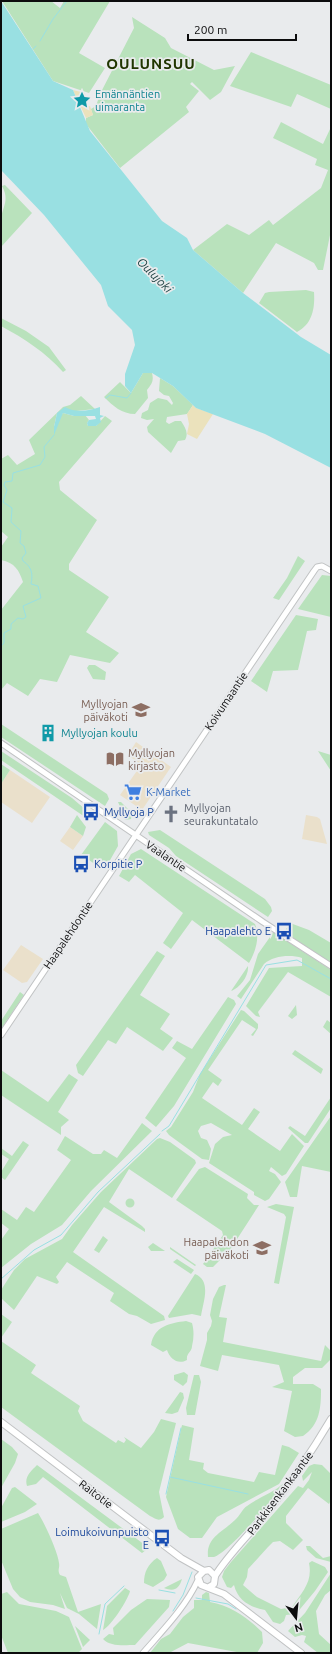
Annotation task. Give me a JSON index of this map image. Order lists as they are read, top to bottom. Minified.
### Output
{"streets":{"main road":["Parkkisenkankaantie","Raitotie"],"street":["Koivumaantie","Vaalantie","Haapalehdontie"]},"crossings":[["Koivumaantie","Vaalantie"],["Koivumaantie","Haapalehdontie"],["Vaalantie","Haapalehdontie"],["Parkkisenkankaantie","Raitotie"]],"districts":["OULUNSUU"],"water":["Oulujoki"],"places":{"place":["Emännäntien uimaranta"],"school or university":["Myllyojan päiväkoti","Haapalehdon päiväkoti"],"building":["Myllyojan koulu"],"library":["Myllyojan kirjasto"],"supermarket":["K-Market"],"bus stop":["Myllyoja P","Korpitie P","Haapalehto E","Loimukoivunpuisto E"],"church":["Myllyojan seurakuntatalo"]},"scale_bar":"200 m","north":"bottom"}
